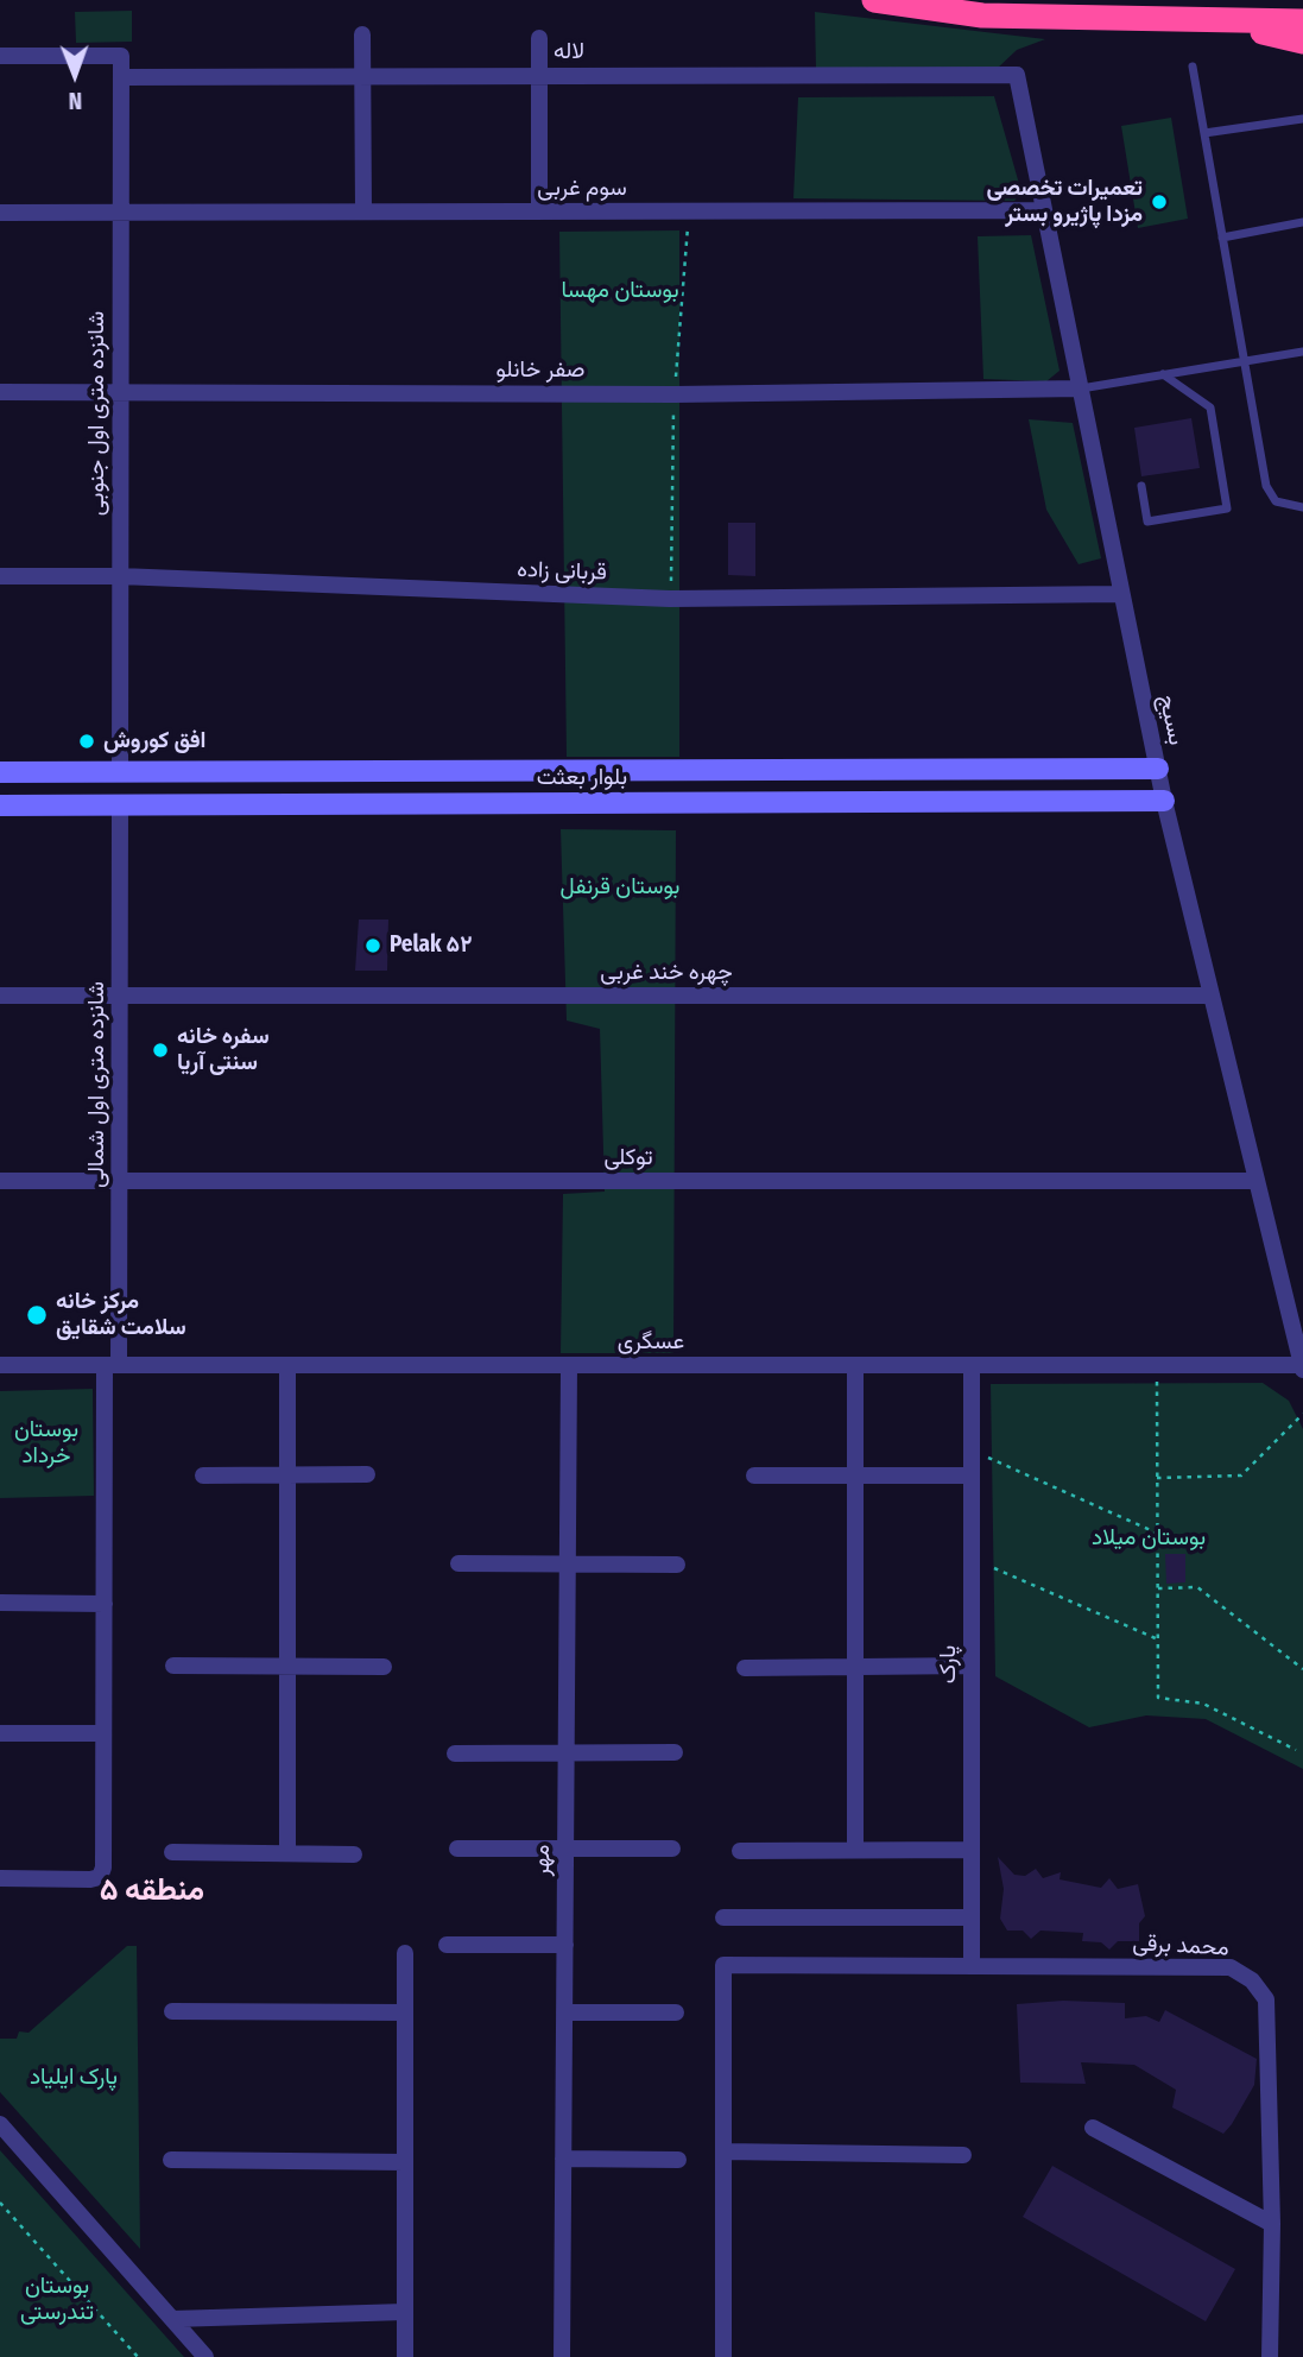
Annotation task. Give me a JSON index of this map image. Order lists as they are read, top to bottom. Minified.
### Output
{"streets":{"street":["لاله","سوم غربی","صفر خانلو","شانزده متری اول جنوبی","قربانی زاده","بسیج","بلوار بعثت","چهره خند غربی","شانزده متری اول شمالی","توکلی","عسگری","پارک","مهر","محمد برقی"]},"crossings":[["لاله","شانزده متری اول جنوبی"],["لاله","بسیج"],["سوم غربی","شانزده متری اول جنوبی"],["سوم غربی","بسیج"],["صفر خانلو","شانزده متری اول جنوبی"],["صفر خانلو","بسیج"],["شانزده متری اول جنوبی","قربانی زاده"],["شانزده متری اول جنوبی","بلوار بعثت"],["قربانی زاده","بسیج"],["بسیج","بلوار بعثت"],["بسیج","چهره خند غربی"],["بسیج","توکلی"],["بسیج","عسگری"],["بلوار بعثت","شانزده متری اول شمالی"],["چهره خند غربی","شانزده متری اول شمالی"],["شانزده متری اول شمالی","توکلی"],["شانزده متری اول شمالی","عسگری"],["عسگری","پارک"],["عسگری","مهر"],["پارک","محمد برقی"]],"districts":["منطقه ۵"],"parks":["بوستان مهسا","بوستان قرنفل","بوستان خرداد","بوستان میلاد","پارک ایلیاد","بوستان تندرستی"],"places":["تعمیرات تخصصی مزدا پاژیرو بستر","افق کوروش","Pelak ۵۲","سفره خانه سنتی آریا","مرکز خانه سلامت شقایق"],"north":"bottom"}
